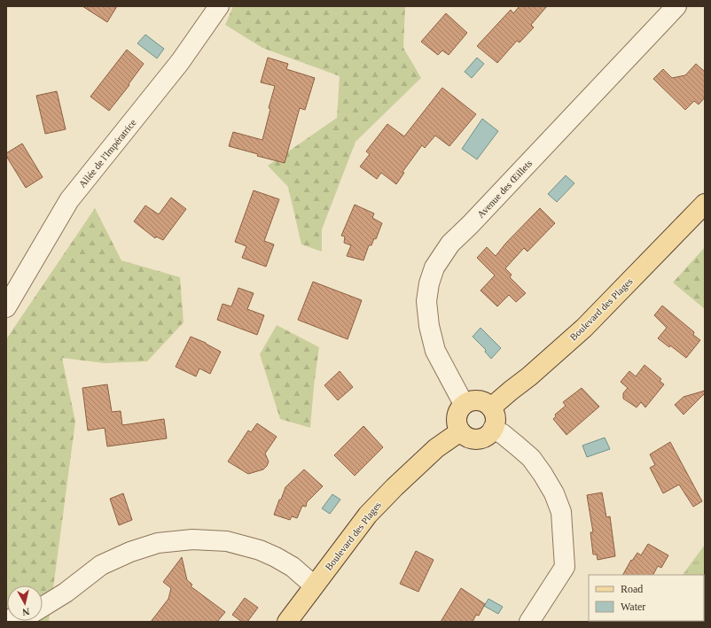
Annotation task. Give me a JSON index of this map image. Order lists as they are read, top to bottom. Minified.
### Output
{"streets":{"main road":["Boulevard des Plages"],"street":["Allée de l'Impératrice","Avenue des Œillets"]},"crossings":[["Avenue des Œillets","Boulevard des Plages"]],"legend":["Road","Water"],"north":"bottom"}
